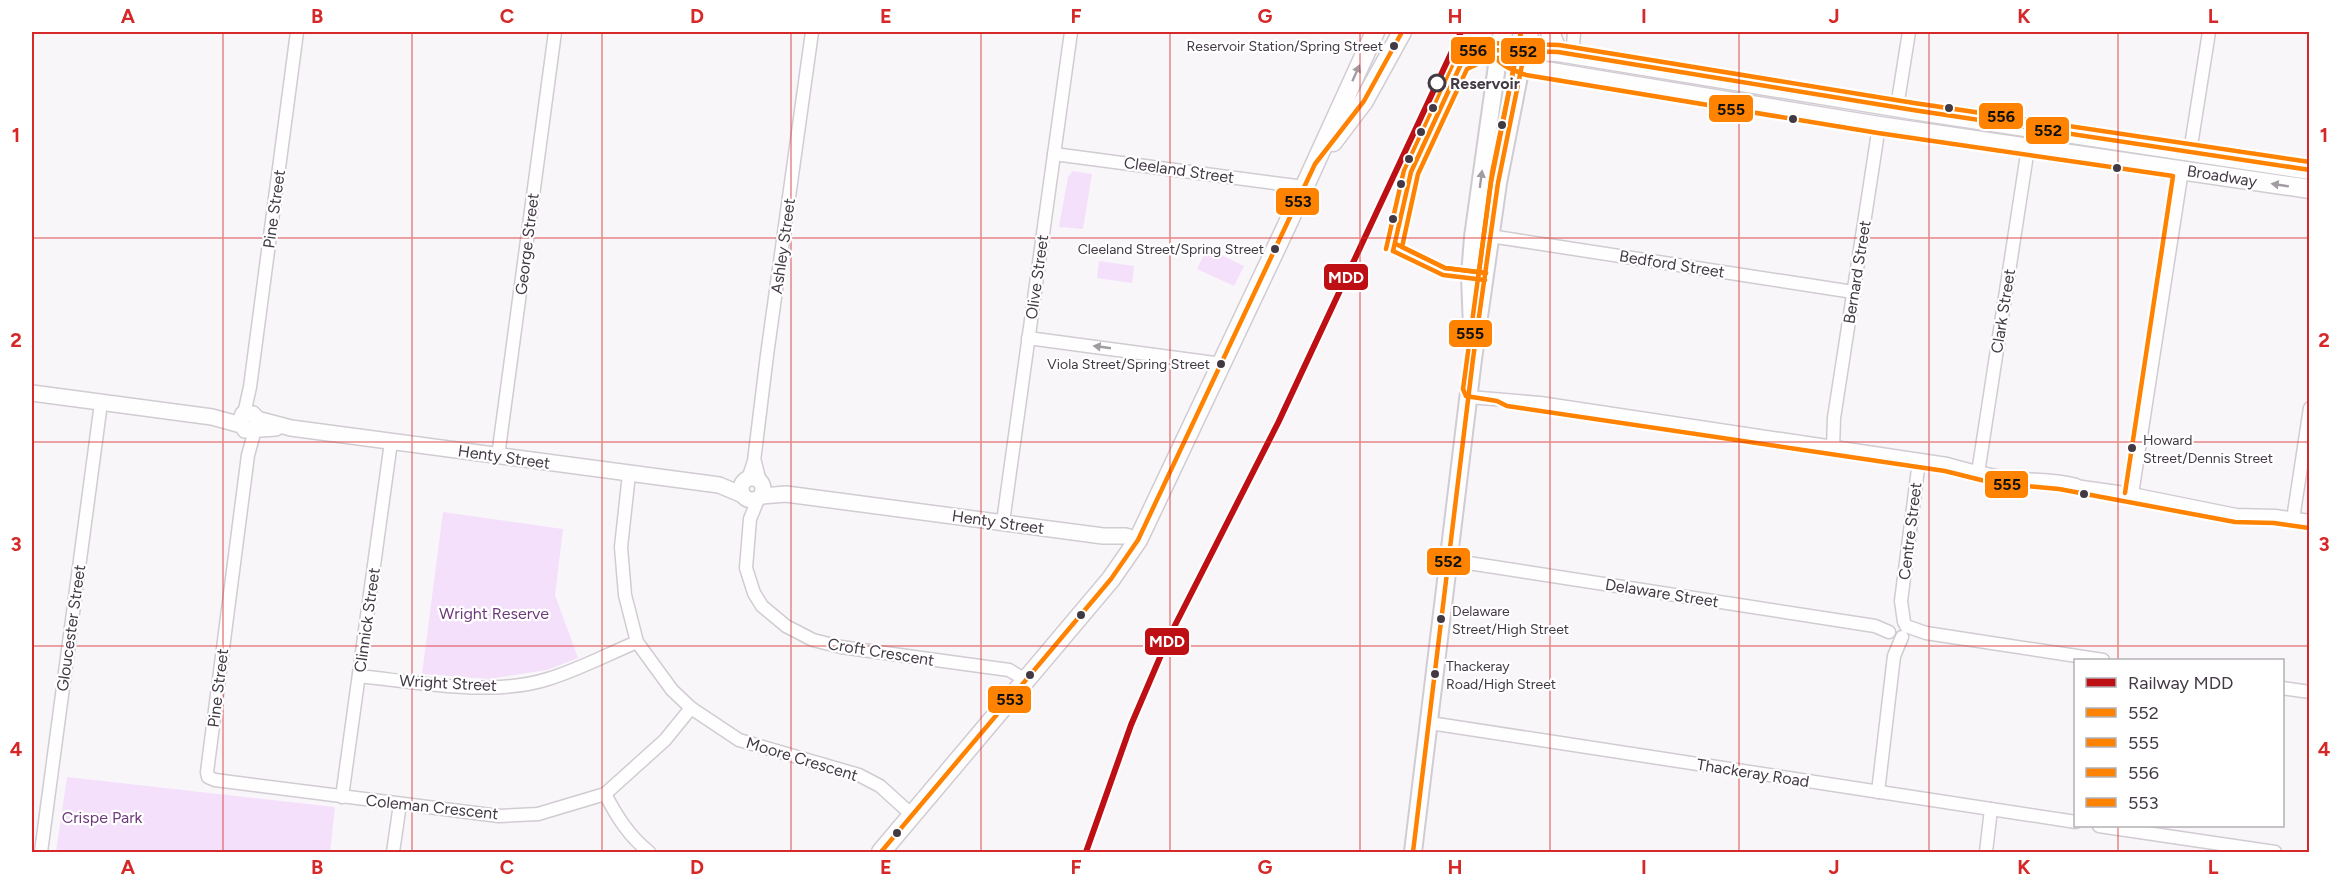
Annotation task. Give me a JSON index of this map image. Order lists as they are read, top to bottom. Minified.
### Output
{"streets":{"main road":["Broadway"],"street":["Cleeland Street","Pine Street","George Street","Ashley Street","Bedford Street","Bernard Street","Olive Street","Clark Street","Henty Street","Centre Street","Delaware Street","Clinnick Street","Gloucester Street","Croft Crescent","Wright Street","Moore Crescent","Thackeray Road","Coleman Crescent"]},"crossings":[["Cleeland Street","Olive Street"],["Broadway","Bernard Street"],["Broadway","Clark Street"],["Pine Street","Henty Street"],["Pine Street","Coleman Crescent"],["George Street","Henty Street"],["Ashley Street","Henty Street"],["Ashley Street","Croft Crescent"],["Bedford Street","Bernard Street"],["Olive Street","Henty Street"],["Henty Street","Clinnick Street"],["Henty Street","Gloucester Street"],["Henty Street","Croft Crescent"],["Henty Street","Moore Crescent"],["Centre Street","Delaware Street"],["Centre Street","Thackeray Road"],["Clinnick Street","Wright Street"],["Clinnick Street","Coleman Crescent"],["Wright Street","Moore Crescent"],["Moore Crescent","Coleman Crescent"]],"parks":["Wright Reserve","Crispe Park"],"places":["Reservoir Station/Spring Street","Reservoir","Cleeland Street/Spring Street","Viola Street/Spring Street","Howard Street/Dennis Street","Delaware Street/High Street","Thackeray Road/High Street"],"lines":["rail line MDD","transit line 555","transit line 556","transit line 553","transit line 552"],"legend":["Railway MDD","552","555","556","553"],"grid":{"columns":["A","B","C","D","E","F","G","H","I","J","K","L"],"rows":["1","2","3","4"]}}
